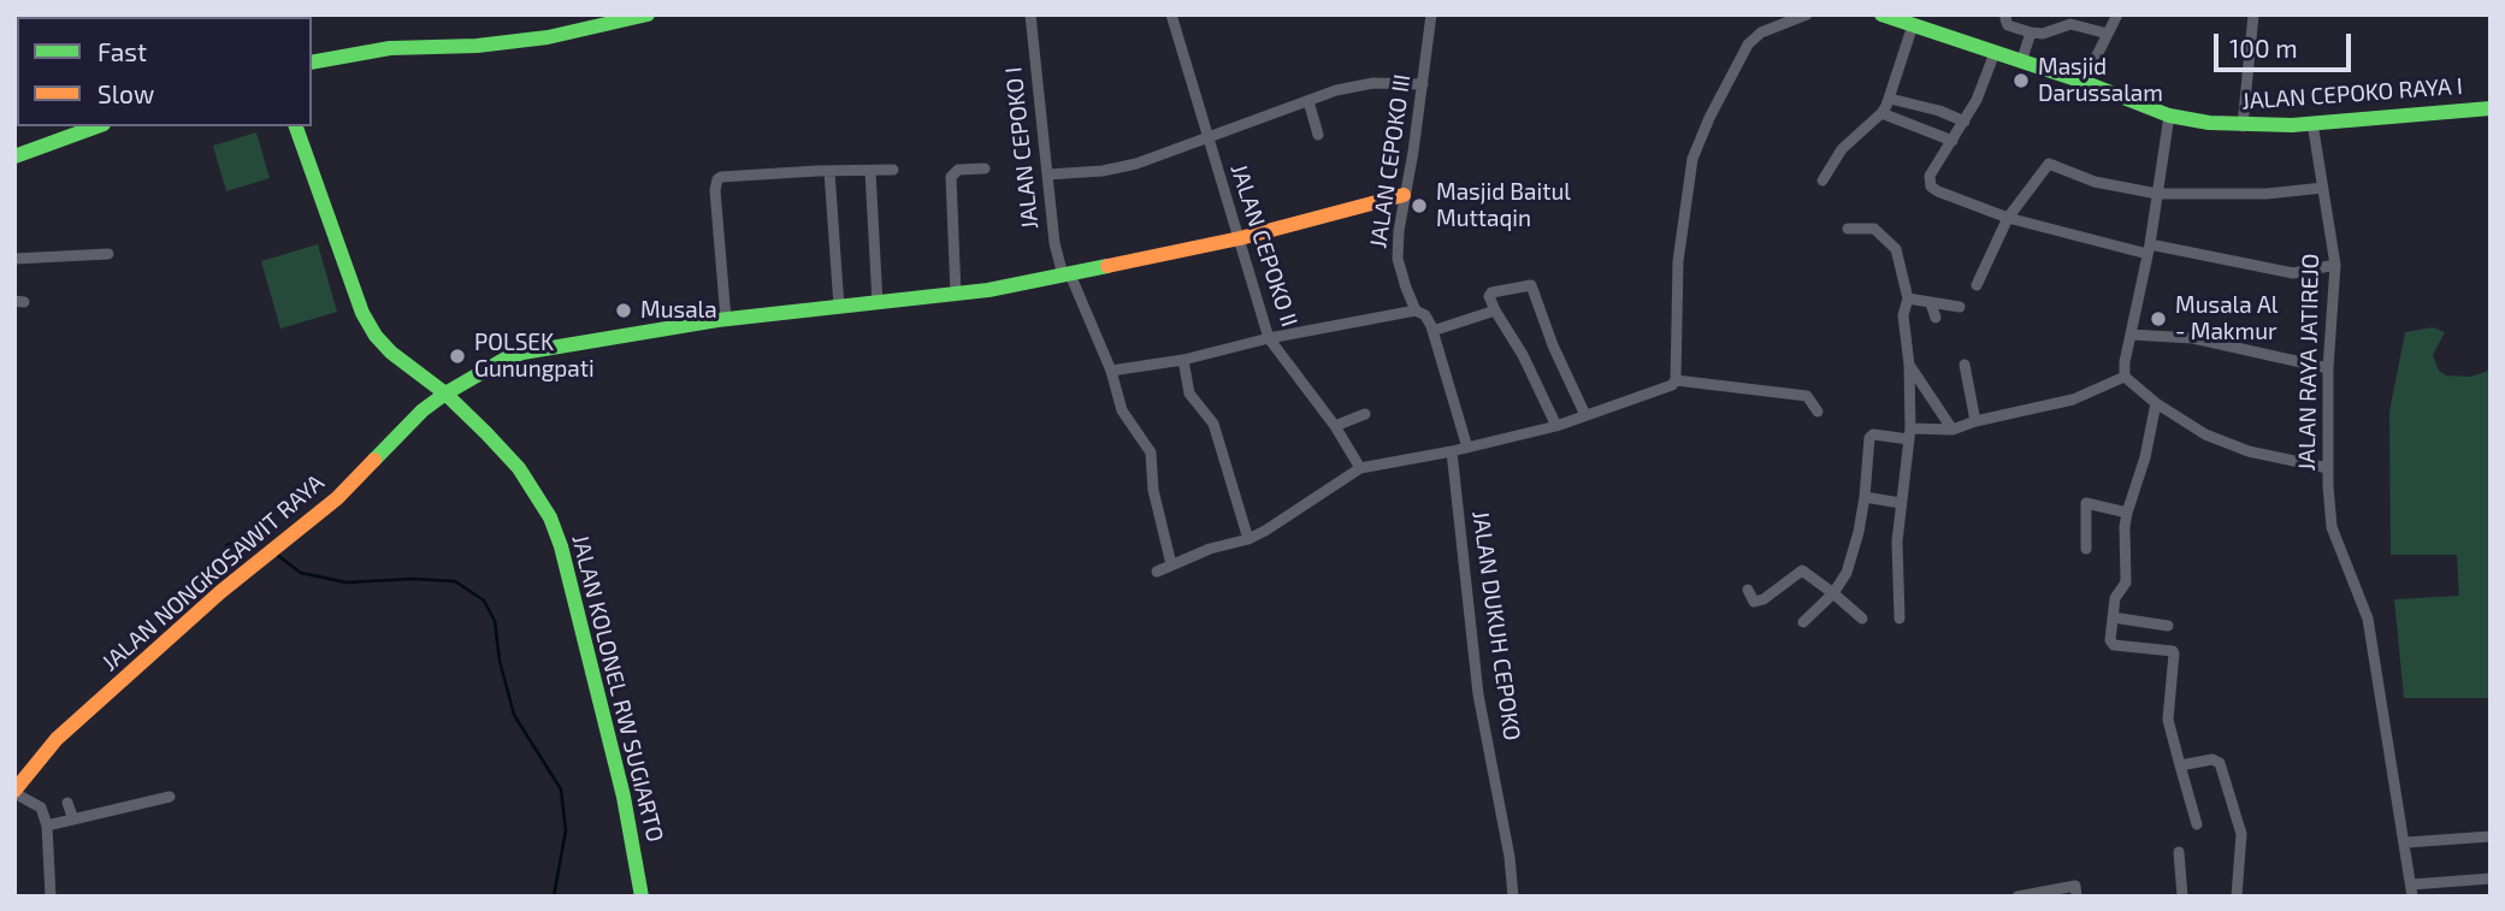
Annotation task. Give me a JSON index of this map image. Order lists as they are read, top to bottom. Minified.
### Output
{"streets":{"main road":["JALAN CEPOKO RAYA I","JALAN NONGKOSAWIT RAYA","JALAN KOLONEL RW SUGIARTO"],"street":["JALAN CEPOKO I","JALAN CEPOKO III","JALAN CEPOKO II","JALAN RAYA JATIREJO","JALAN DUKUH CEPOKO"]},"crossings":[["JALAN CEPOKO RAYA I","JALAN RAYA JATIREJO"],["JALAN NONGKOSAWIT RAYA","JALAN KOLONEL RW SUGIARTO"]],"places":["Masjid Darussalam","Masjid Baitul Muttaqin","Musala","Musala Al - Makmur","POLSEK Gunungpati"],"legend":["Fast","Slow"],"scale_bar":"100 m"}
